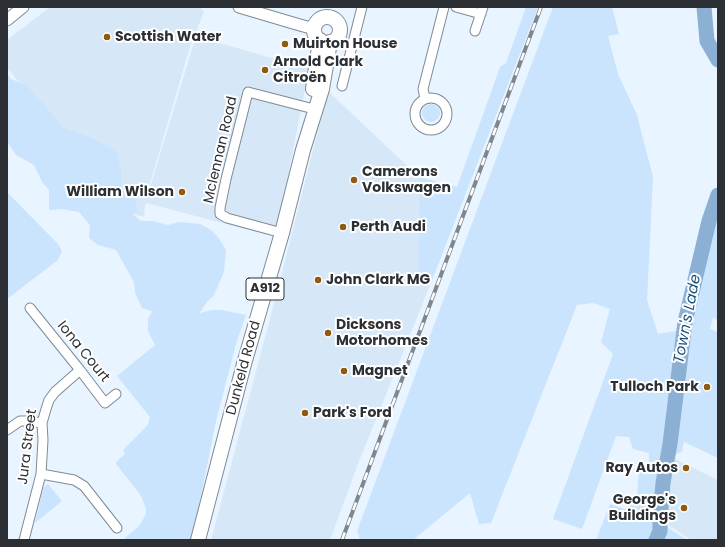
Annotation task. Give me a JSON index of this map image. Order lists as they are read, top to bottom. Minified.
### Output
{"streets":{"main road":["A912","Dunkeld Road"],"street":["Mclennan Road","Iona Court","Jura Street"]},"crossings":[["Mclennan Road","Dunkeld Road"],["A912","Dunkeld Road"],["Iona Court","Jura Street"]],"water":["Town's Lade"],"places":["Scottish Water","Muirton House","Arnold Clark Citroën","Camerons Volkswagen","William Wilson","Perth Audi","John Clark MG","Dicksons Motorhomes","Magnet","Tulloch Park","Park's Ford","Ray Autos","George's Buildings"]}
